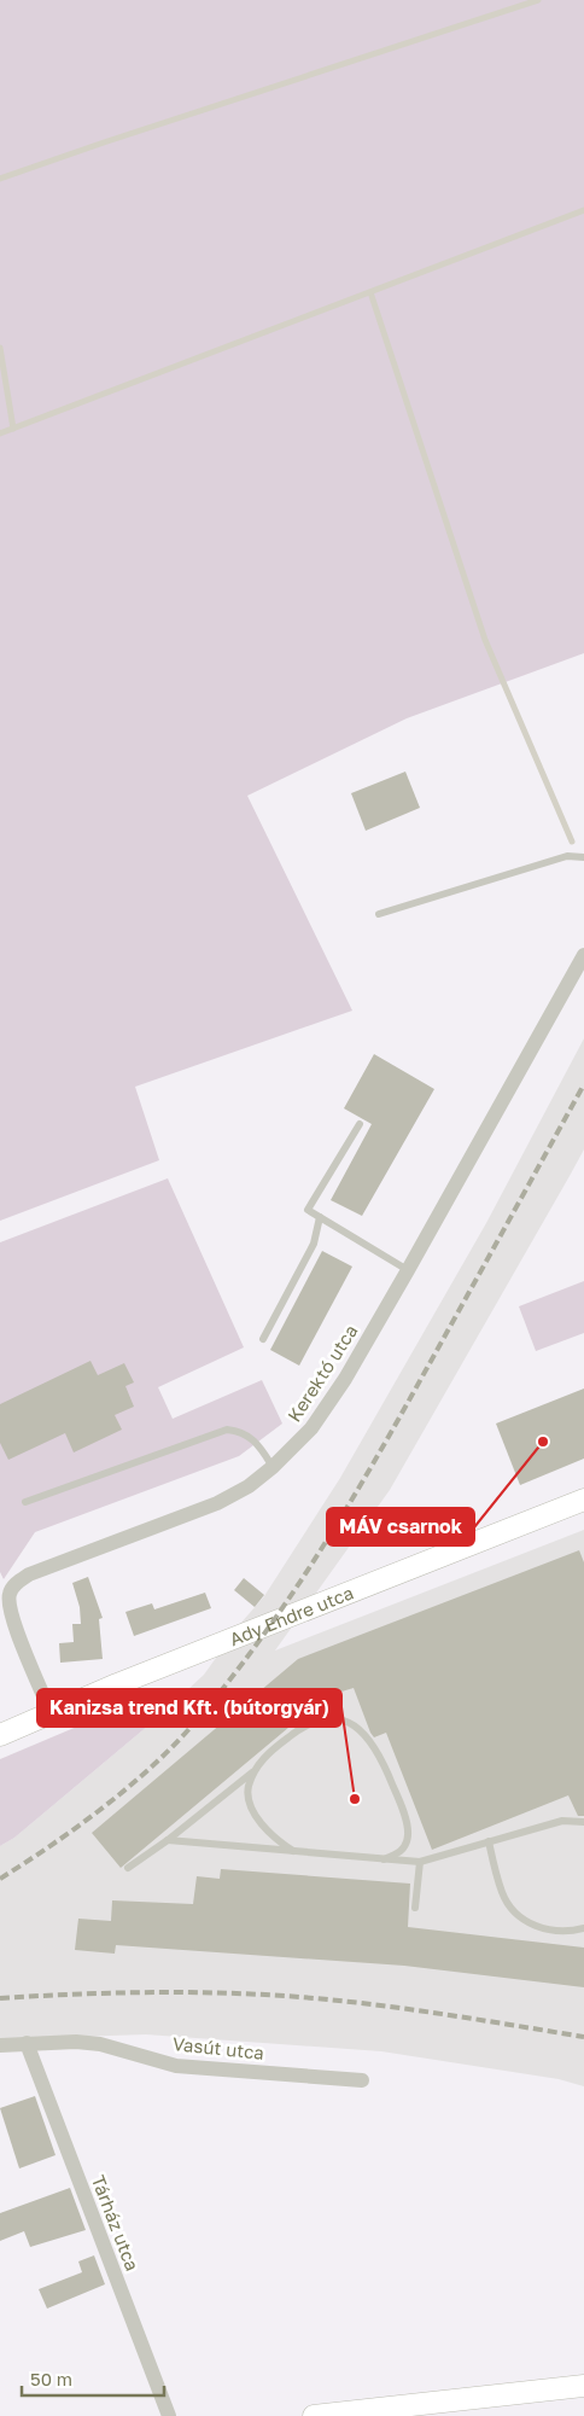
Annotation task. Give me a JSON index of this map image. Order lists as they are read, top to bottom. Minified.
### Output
{"streets":{"street":["Kerektó utca","Ady Endre utca","Vasút utca","Tárház utca"]},"crossings":[["Kerektó utca","Ady Endre utca"],["Vasút utca","Tárház utca"]],"places":["MÁV csarnok","Kanizsa trend Kft. (bútorgyár)"],"scale_bar":"50 m"}
